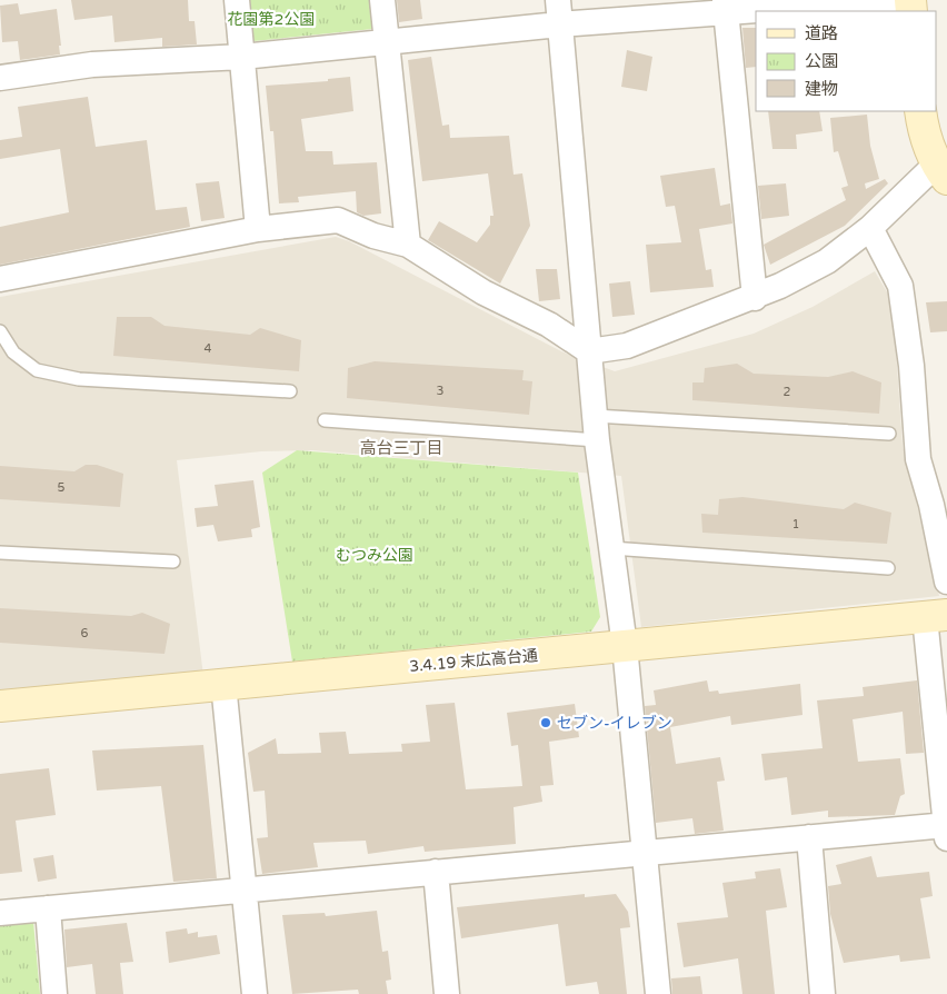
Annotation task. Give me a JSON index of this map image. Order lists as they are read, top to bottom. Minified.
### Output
{"streets":{"street":["3.4.19 末広高台通"]},"districts":["高台三丁目"],"parks":["花園第2公園","むつみ公園"],"places":["セブン-イレブン"],"house_numbers":["4","3","2","5","1","6"],"legend":["道路","公園","建物"]}
